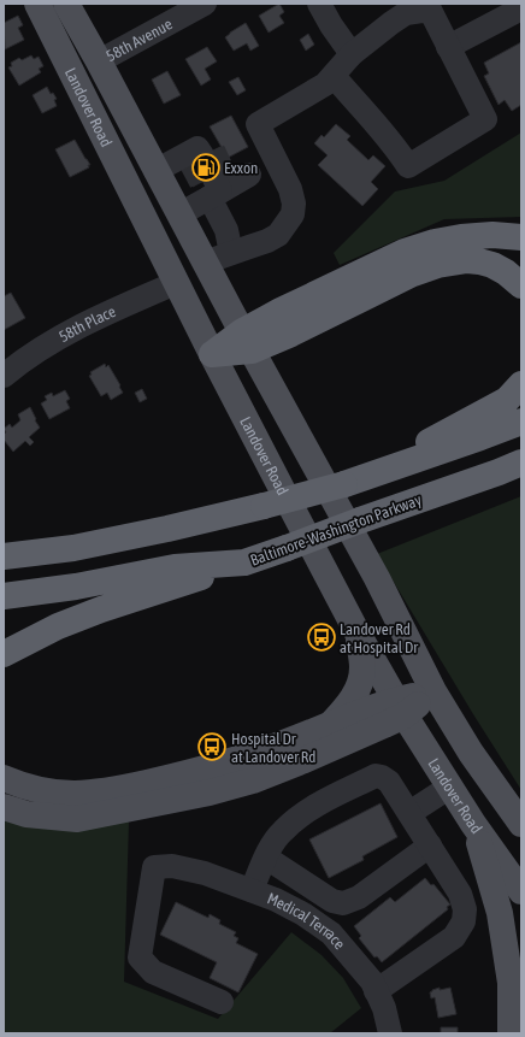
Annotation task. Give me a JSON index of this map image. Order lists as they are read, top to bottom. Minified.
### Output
{"streets":{"highway":["Baltimore-Washington Parkway"],"main road":["Landover Road"],"street":["58th Avenue","58th Place","Medical Terrace"]},"crossings":[["58th Avenue","Landover Road"],["Landover Road","58th Place"]],"places":{"fuel station":["Exxon"],"bus stop":["Landover Rd at Hospital Dr","Hospital Dr at Landover Rd"]}}
